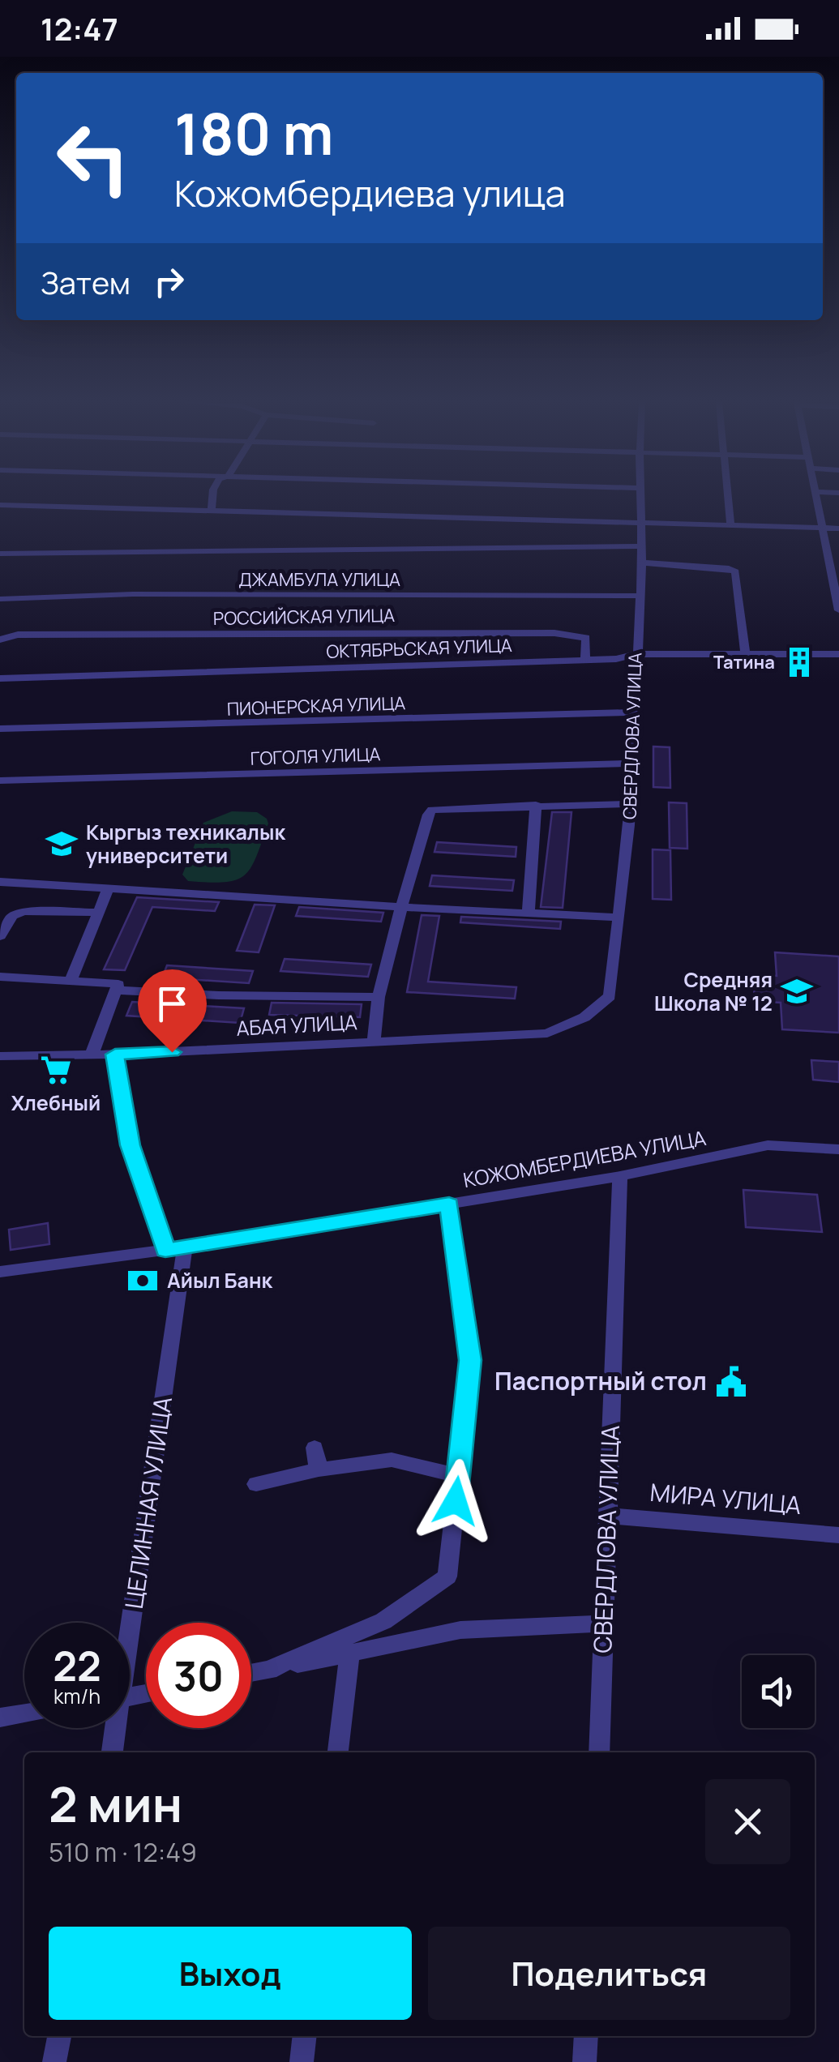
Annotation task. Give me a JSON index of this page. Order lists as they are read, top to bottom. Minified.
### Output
{"streets":{"street":["ДЖАМБУЛА УЛИЦА","РОССИЙСКАЯ УЛИЦА","ОКТЯБРЬСКАЯ УЛИЦА","ПИОНЕРСКАЯ УЛИЦА","СВЕРДЛОВА УЛИЦА","ГОГОЛЯ УЛИЦА","АБАЯ УЛИЦА","КОЖОМБЕРДИЕВА УЛИЦА","МИРА УЛИЦА","ЦЕЛИННАЯ УЛИЦА"]},"crossings":[["ДЖАМБУЛА УЛИЦА","СВЕРДЛОВА УЛИЦА"],["РОССИЙСКАЯ УЛИЦА","ОКТЯБРЬСКАЯ УЛИЦА"],["ОКТЯБРЬСКАЯ УЛИЦА","СВЕРДЛОВА УЛИЦА"],["ПИОНЕРСКАЯ УЛИЦА","СВЕРДЛОВА УЛИЦА"],["СВЕРДЛОВА УЛИЦА","ГОГОЛЯ УЛИЦА"],["СВЕРДЛОВА УЛИЦА","АБАЯ УЛИЦА"],["СВЕРДЛОВА УЛИЦА","КОЖОМБЕРДИЕВА УЛИЦА"],["СВЕРДЛОВА УЛИЦА","МИРА УЛИЦА"],["АБАЯ УЛИЦА","ЦЕЛИННАЯ УЛИЦА"],["КОЖОМБЕРДИЕВА УЛИЦА","ЦЕЛИННАЯ УЛИЦА"]],"places":{"building":["Татина"],"school or university":["Кыргыз техникалык университети","Средняя Школа № 12"],"supermarket":["Хлебный"],"bank":["Айыл Банк"],"public building":["Паспортный стол"]},"page":{"status":"12:47","turn":["180 m","Кожомбердиева улица"],"then":"Затем","speed":"22 km/h","limit":"30","heading":["2 мин","510 m · 12:49"],"buttons":["Выход","Поделиться"]}}
